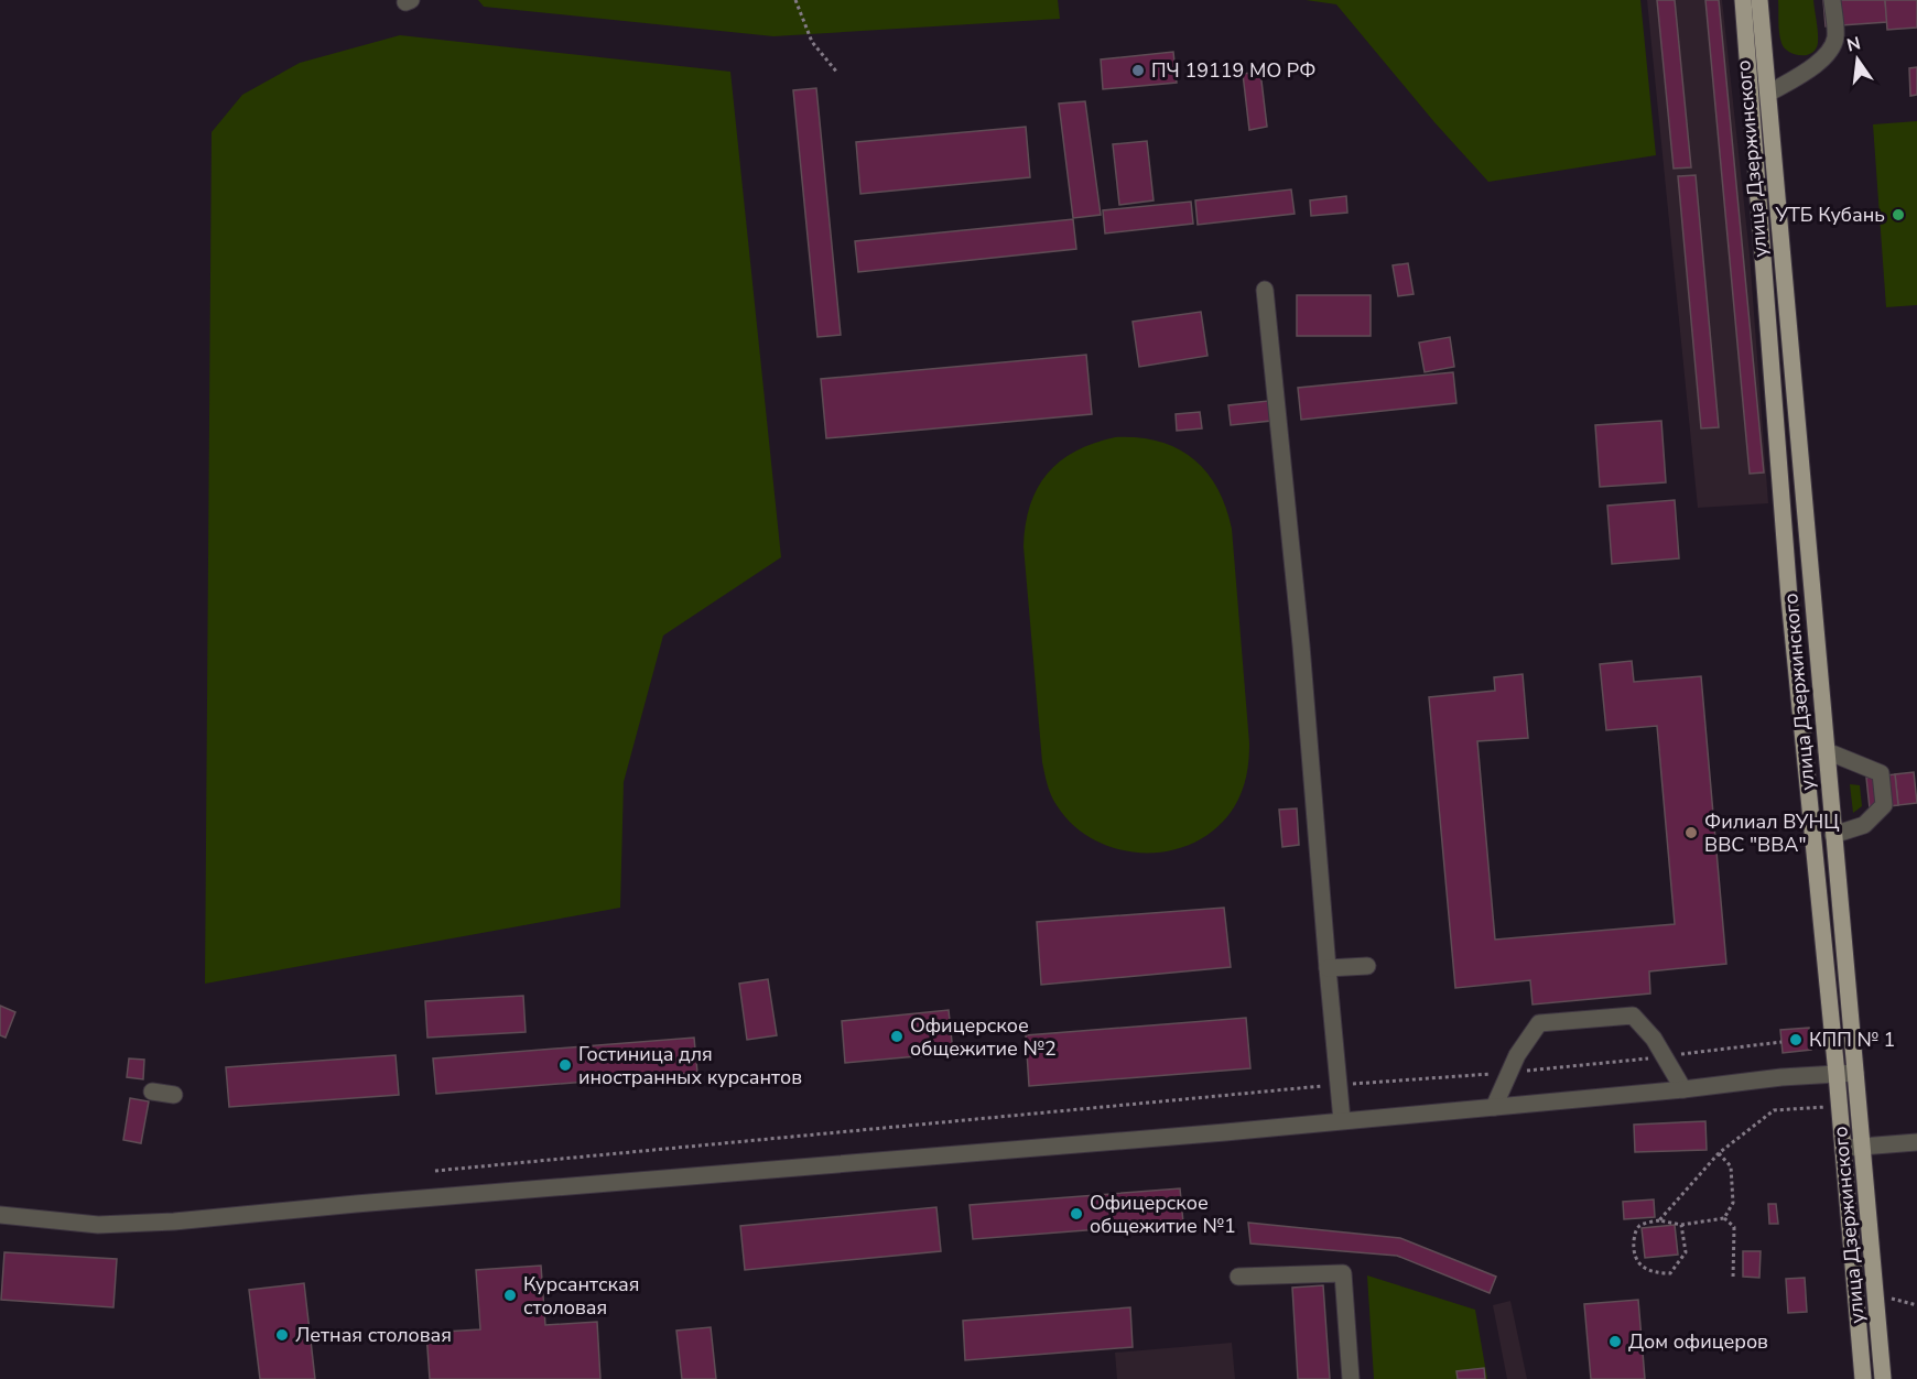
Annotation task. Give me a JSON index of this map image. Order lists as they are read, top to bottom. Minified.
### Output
{"streets":{"main road":["улица Дзержинского"]},"places":["ПЧ 19119 МО РФ","УТБ Кубань","Филиал ВУНЦ ВВС \"ВВА\"","Офицерское общежитие №2","КПП № 1","Гостиница для иностранных курсантов","Офицерское общежитие №1","Курсантская столовая","Летная столовая","Дом офицеров"],"north":"top"}
